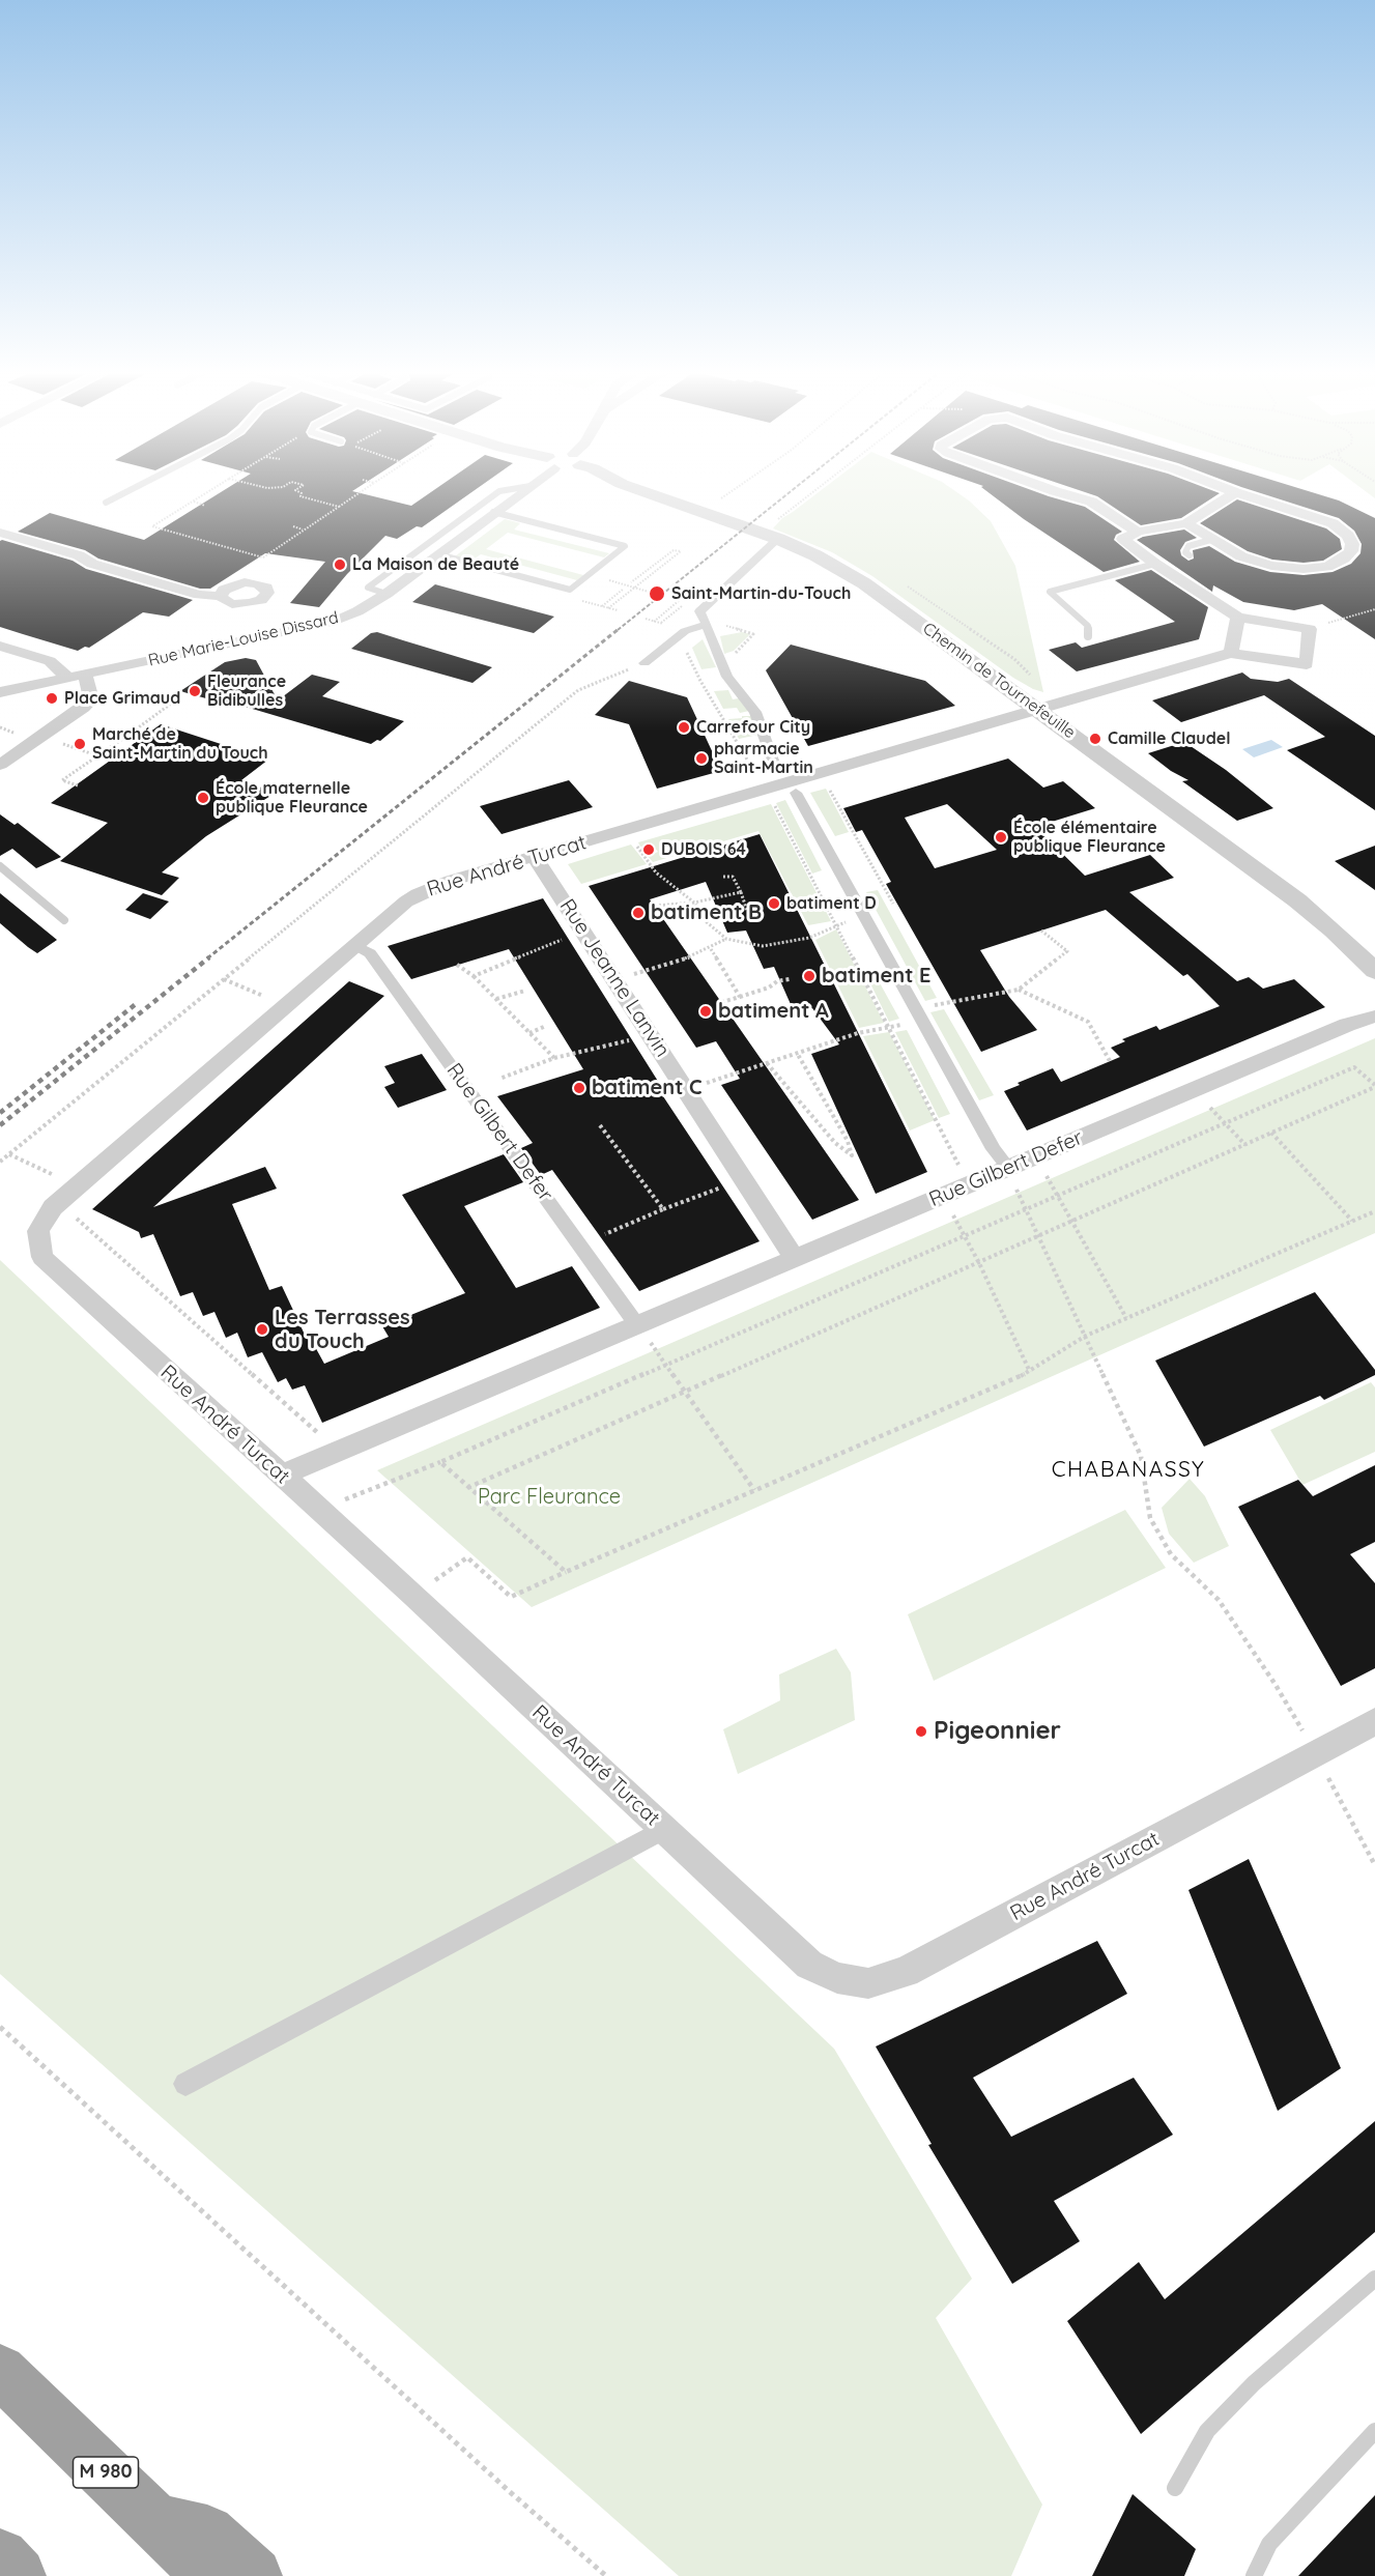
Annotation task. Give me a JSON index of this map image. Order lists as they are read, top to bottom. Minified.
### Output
{"streets":{"highway":["M 980"],"street":["Rue Marie-Louise Dissard","Chemin de Tournefeuille","Rue André Turcat","Rue Jeanne Lanvin","Rue Gilbert Defer"]},"crossings":[["Chemin de Tournefeuille","Rue André Turcat"],["Rue André Turcat","Rue Jeanne Lanvin"],["Rue André Turcat","Rue Gilbert Defer"],["Rue Jeanne Lanvin","Rue Gilbert Defer"]],"districts":["CHABANASSY"],"parks":["Parc Fleurance"],"places":["La Maison de Beauté","Saint-Martin-du-Touch","Fleurance Bidibulles","Place Grimaud","Carrefour City","Camille Claudel","Marché de Saint-Martin du Touch","pharmacie Saint-Martin","École maternelle publique Fleurance","École élémentaire publique Fleurance","DUBOIS 64","batiment D","batiment B","batiment E","batiment A","batiment C","Les Terrasses du Touch","Pigeonnier"]}
